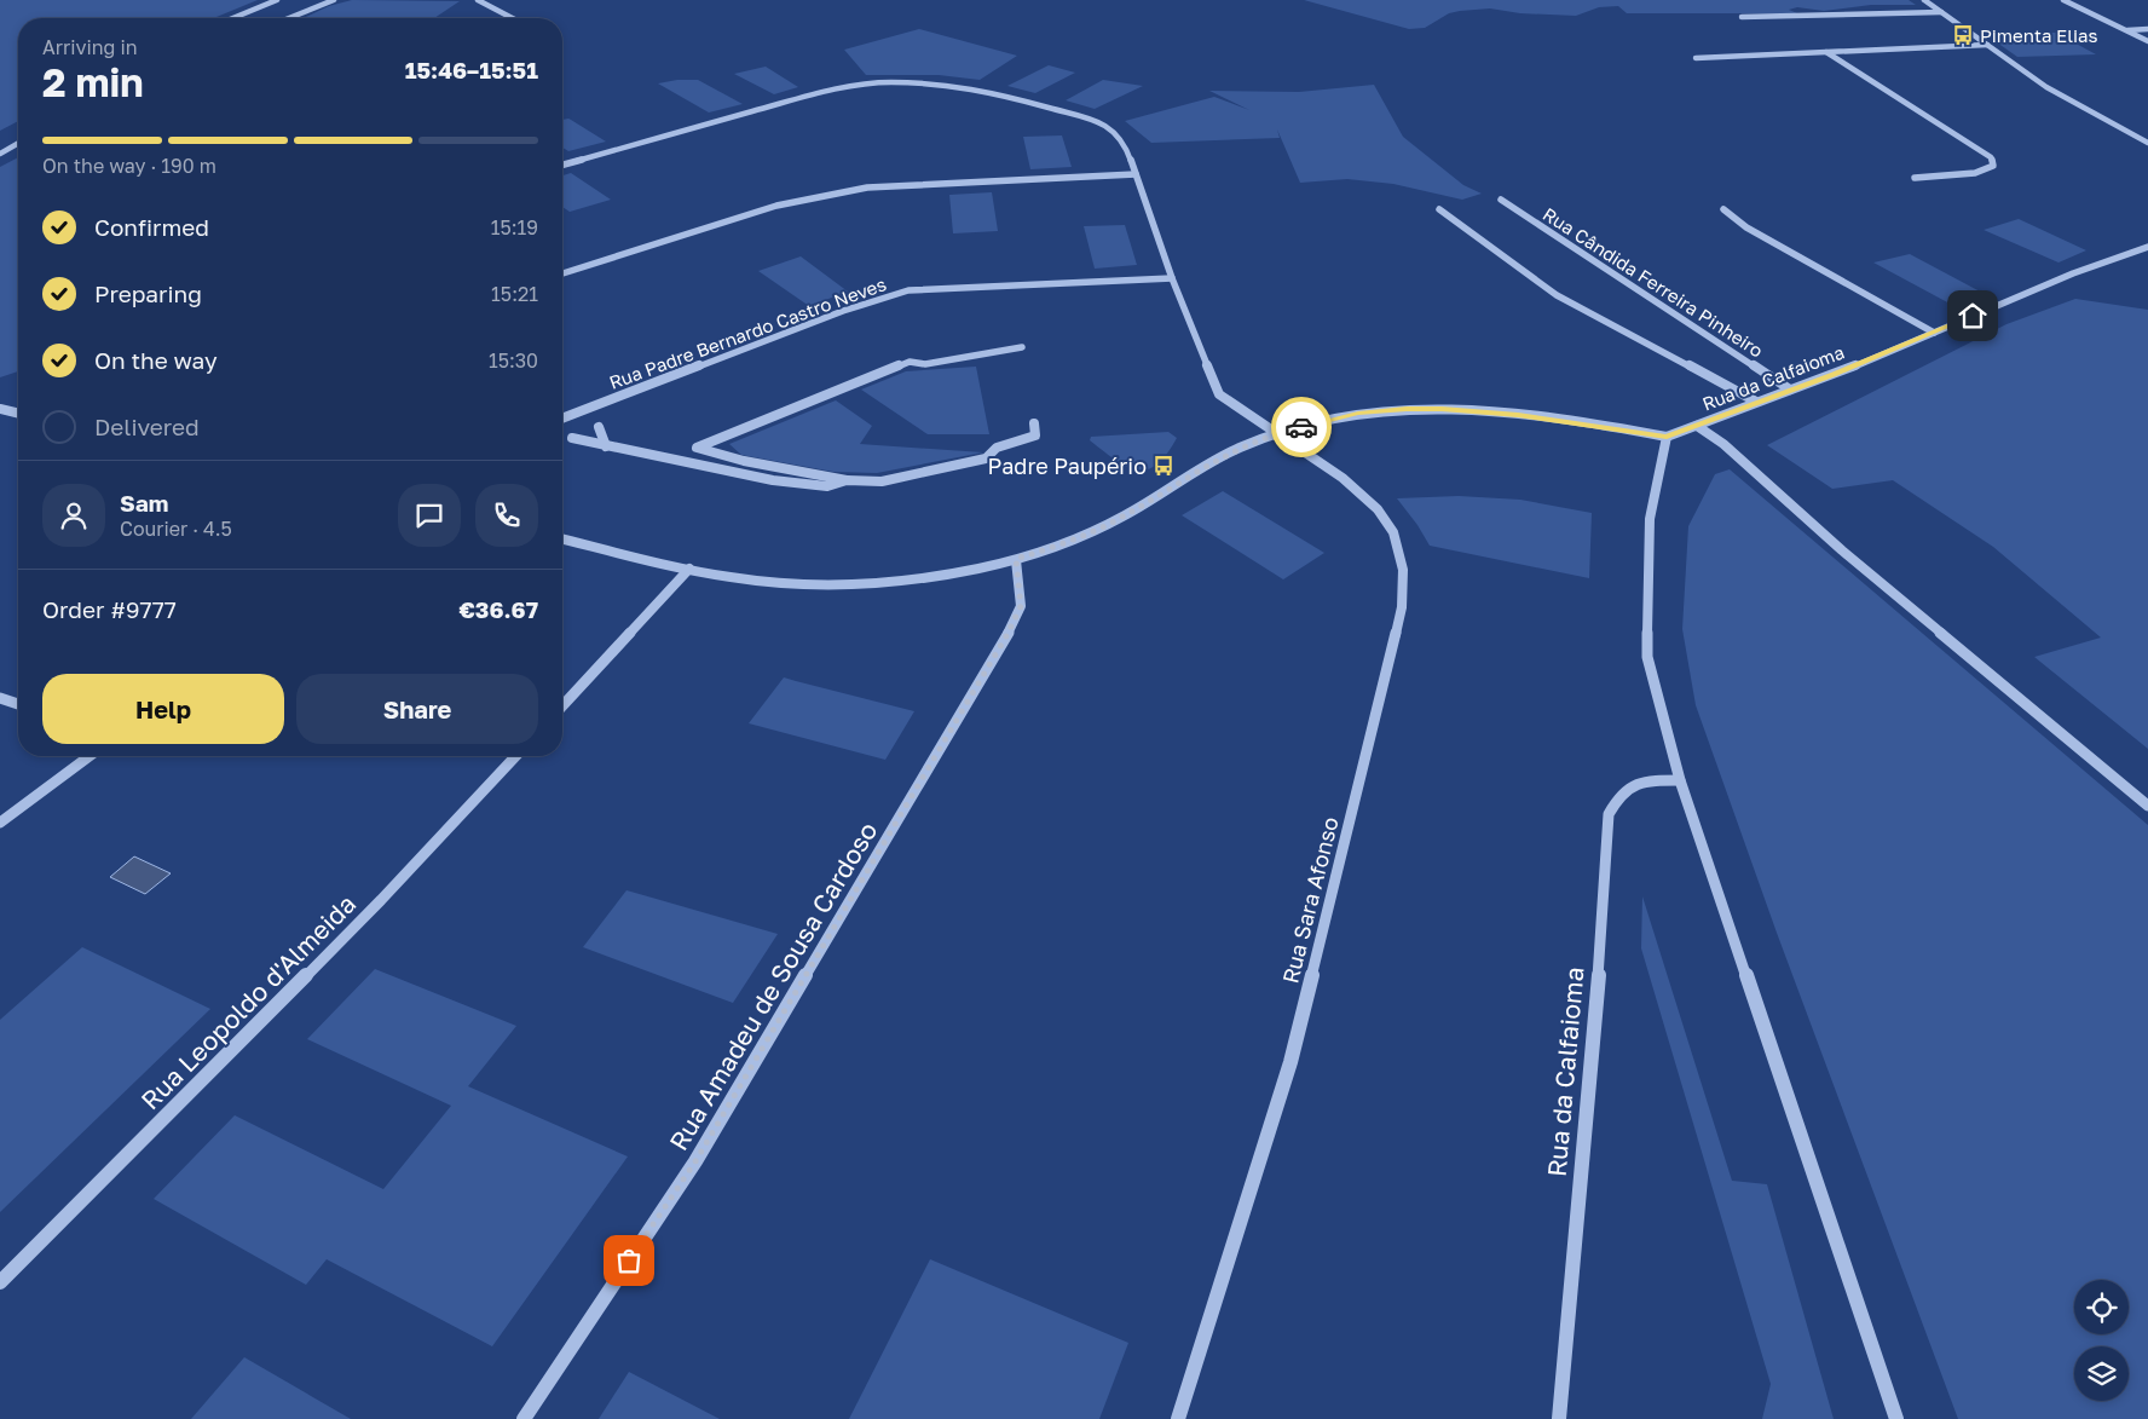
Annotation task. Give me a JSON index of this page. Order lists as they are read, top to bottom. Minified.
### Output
{"streets":{"street":["Rua Cândida Ferreira Pinheiro","Rua Padre Bernardo Castro Neves","Rua da Calfaioma","Rua Sara Afonso","Rua Amadeu de Sousa Cardoso","Rua Leopoldo d'Almeida"]},"crossings":[["Rua Cândida Ferreira Pinheiro","Rua da Calfaioma"],["Rua Padre Bernardo Castro Neves","Rua Sara Afonso"]],"places":{"bus stop":["Pimenta Elias","Padre Paupério"]},"page":{"heading":["2 min","Arriving in","15:46–15:51"],"panel":["Sam","Courier · 4.5","Order #9777","€36.67"],"bar":"On the way · 190 m","list":[["Confirmed","15:19"],["Preparing","15:21"],["On the way","15:30"],"Delivered"],"buttons":["Help","Share"]}}
